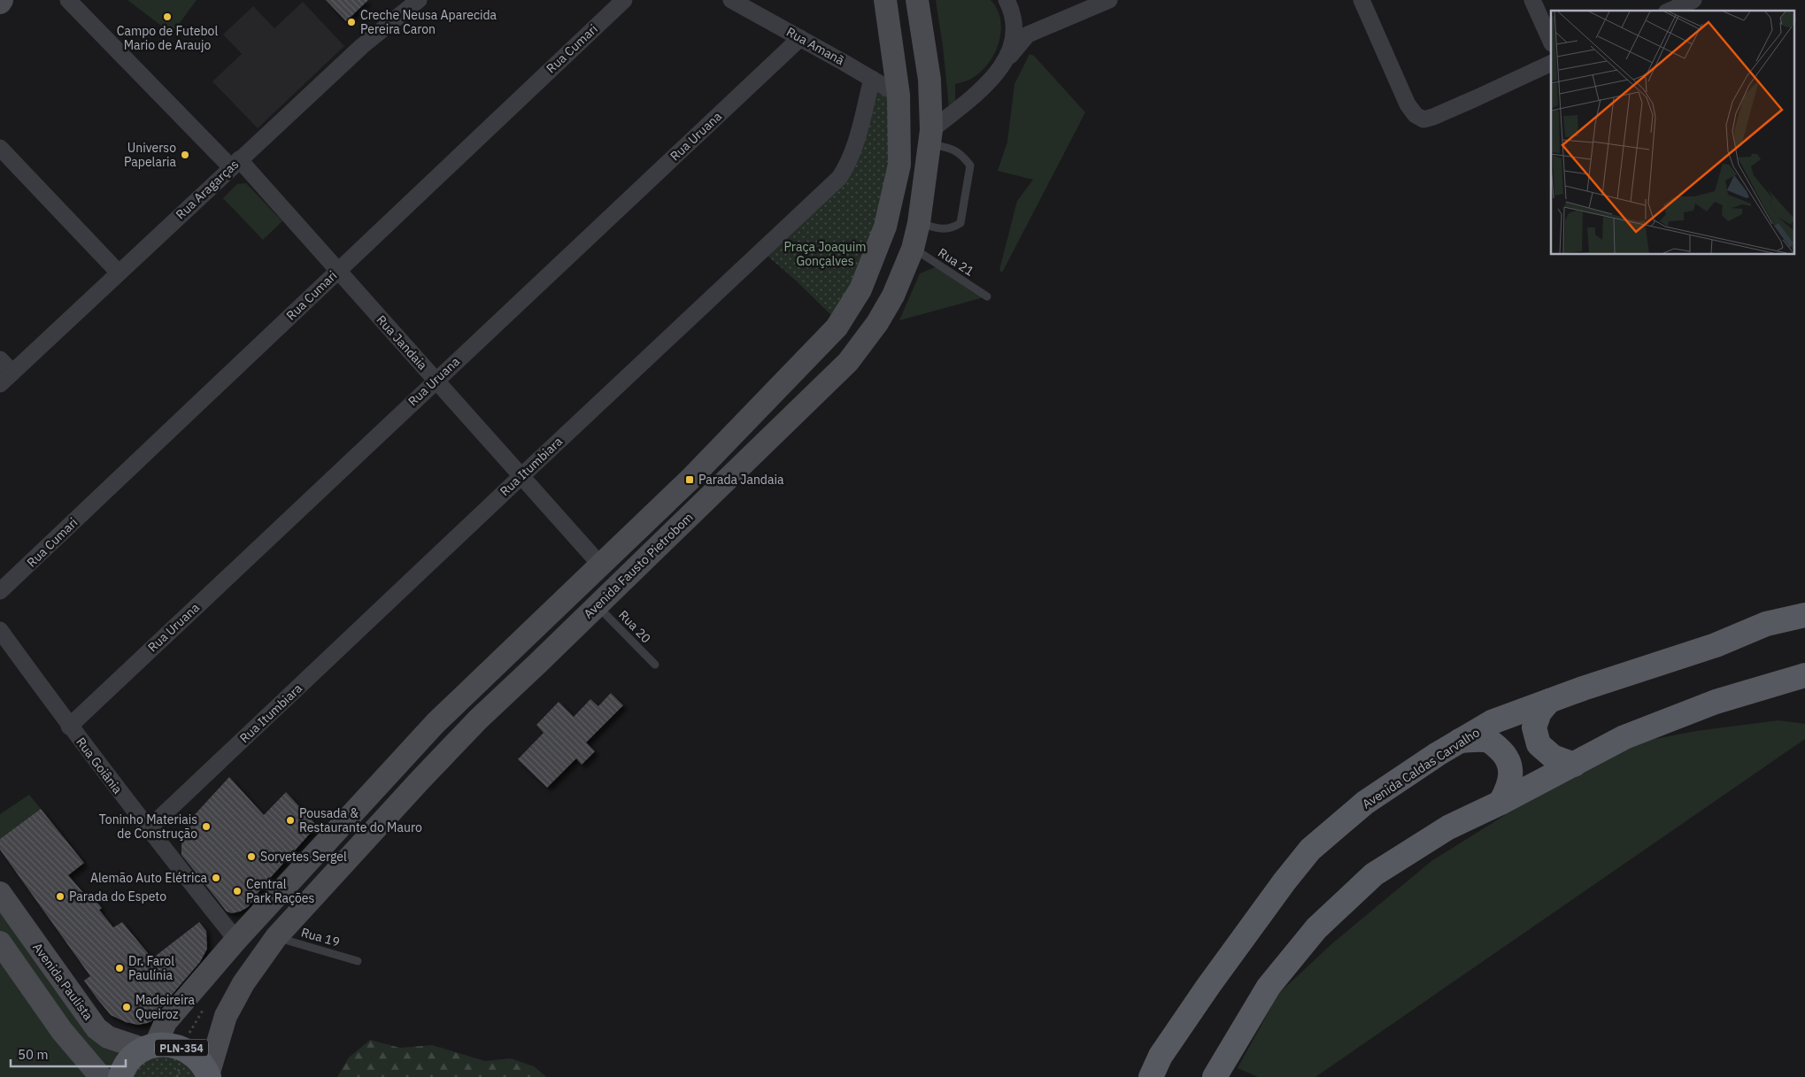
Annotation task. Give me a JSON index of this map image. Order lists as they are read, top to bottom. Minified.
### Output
{"streets":{"main road":["Avenida Fausto Pietrobom","Avenida Caldas Carvalho","Avenida Paulista","PLN-354"],"street":["Rua Amanã","Rua Cumari","Rua Uruana","Rua Aragarças","Rua Jandaia","Rua Itumbiara","Rua Goiânia"],"lane":["Rua 21","Rua 20","Rua 19"]},"crossings":[["Rua Amanã","Rua Uruana"],["Rua Amanã","Rua Itumbiara"],["Rua Cumari","Rua Jandaia"],["Rua Uruana","Rua Jandaia"],["Rua Uruana","Rua Goiânia"],["Rua Aragarças","Rua Jandaia"],["Rua 21","Avenida Fausto Pietrobom"],["Rua Jandaia","Rua Itumbiara"],["Rua Itumbiara","Rua Goiânia"],["Avenida Fausto Pietrobom","Rua 20"],["Avenida Fausto Pietrobom","Rua 19"],["Avenida Fausto Pietrobom","PLN-354"],["Avenida Paulista","PLN-354"]],"parks":["Praça Joaquim Gonçalves"],"places":{"other":["Campo de Futebol Mario de Araujo","Creche Neusa Aparecida Pereira Caron","Universo Papelaria","Pousada & Restaurante do Mauro","Toninho Materiais de Construção","Sorvetes Sergel","Alemão Auto Elétrica","Central Park Rações","Parada do Espeto","Dr. Farol Paulínia","Madeireira Queiroz"],"transit":["Parada Jandaia"]},"scale_bar":"50 m"}
